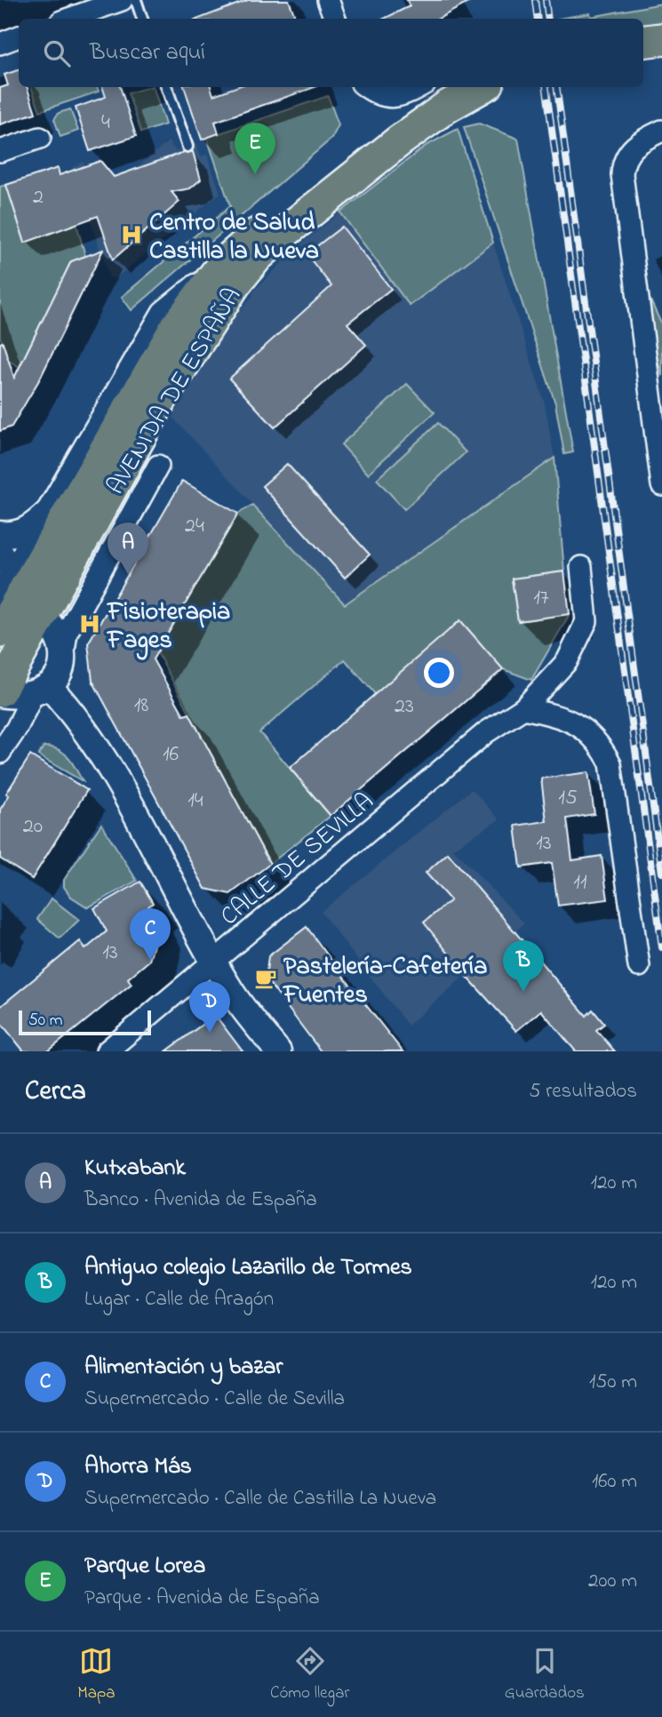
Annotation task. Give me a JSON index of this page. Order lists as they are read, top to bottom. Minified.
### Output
{"streets":{"main road":["AVENIDA DE ESPAÑA"],"street":["CALLE DE SEVILLA"]},"places":{"hospital":["Centro de Salud Castilla la Nueva","Fisioterapia Fages"],"cafe":["Pastelería-Cafetería Fuentes"]},"house_numbers":["4","2","24","17","18","23","16","15","14","20","13","11","13"],"scale_bar":"50 m","page":{"search":"Buscar aquí","pins":["E","A","C","B","D"],"scale":"50 m","heading":["Cerca","5 resultados"],"list":[{"mark":"A","name":"Kutxabank","note":"Banco · Avenida de España","value":"120 m"},{"mark":"B","name":"Antiguo colegio Lazarillo de Tormes","note":"Lugar · Calle de Aragón","value":"120 m"},{"mark":"C","name":"Alimentación y bazar","note":"Supermercado · Calle de Sevilla","value":"150 m"},{"mark":"D","name":"Ahorra Más","note":"Supermercado · Calle de Castilla La Nueva","value":"160 m"},{"mark":"E","name":"Parque Lorea","note":"Parque · Avenida de España","value":"200 m"}],"nav":["Mapa","Cómo llegar","Guardados"]}}
